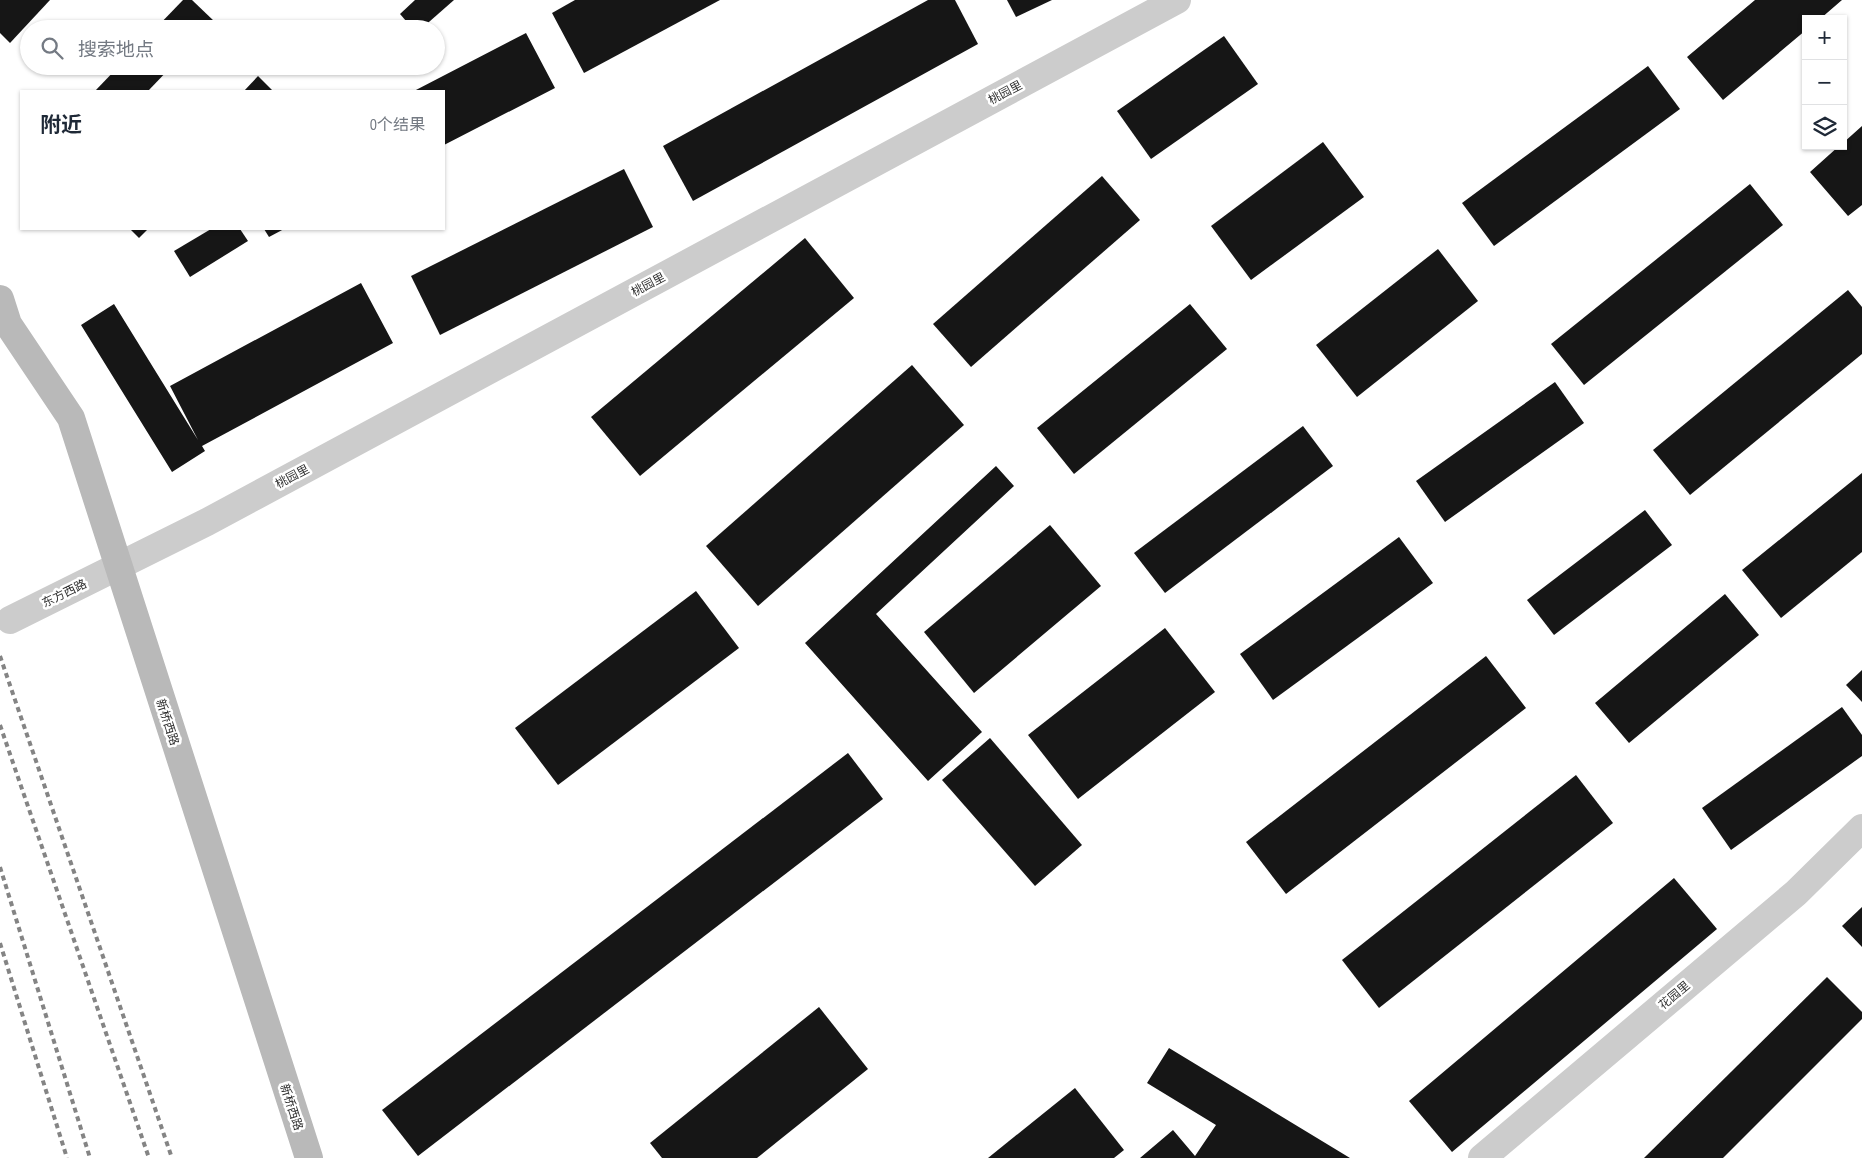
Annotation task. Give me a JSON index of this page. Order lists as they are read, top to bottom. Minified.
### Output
{"streets":{"street":["桃园里","东方西路","新桥西路","花园里"]},"crossings":[["桃园里","东方西路"],["桃园里","新桥西路"],["东方西路","新桥西路"]],"page":{"map_buttons":["+","−"],"search":"搜索地点","heading":["附近","0个结果"]}}
